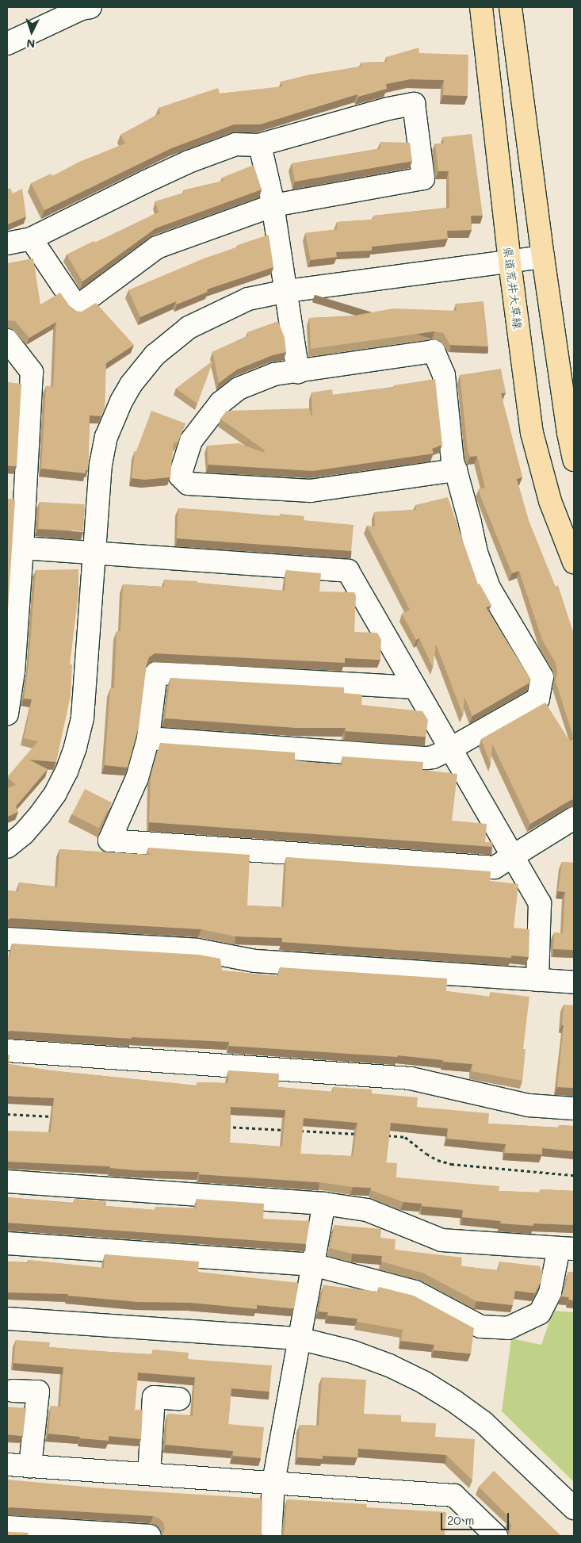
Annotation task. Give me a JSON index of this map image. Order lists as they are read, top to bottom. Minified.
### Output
{"streets":{"main road":["県道荒井大草線"]},"scale_bar":"20 m","north":"bottom"}
